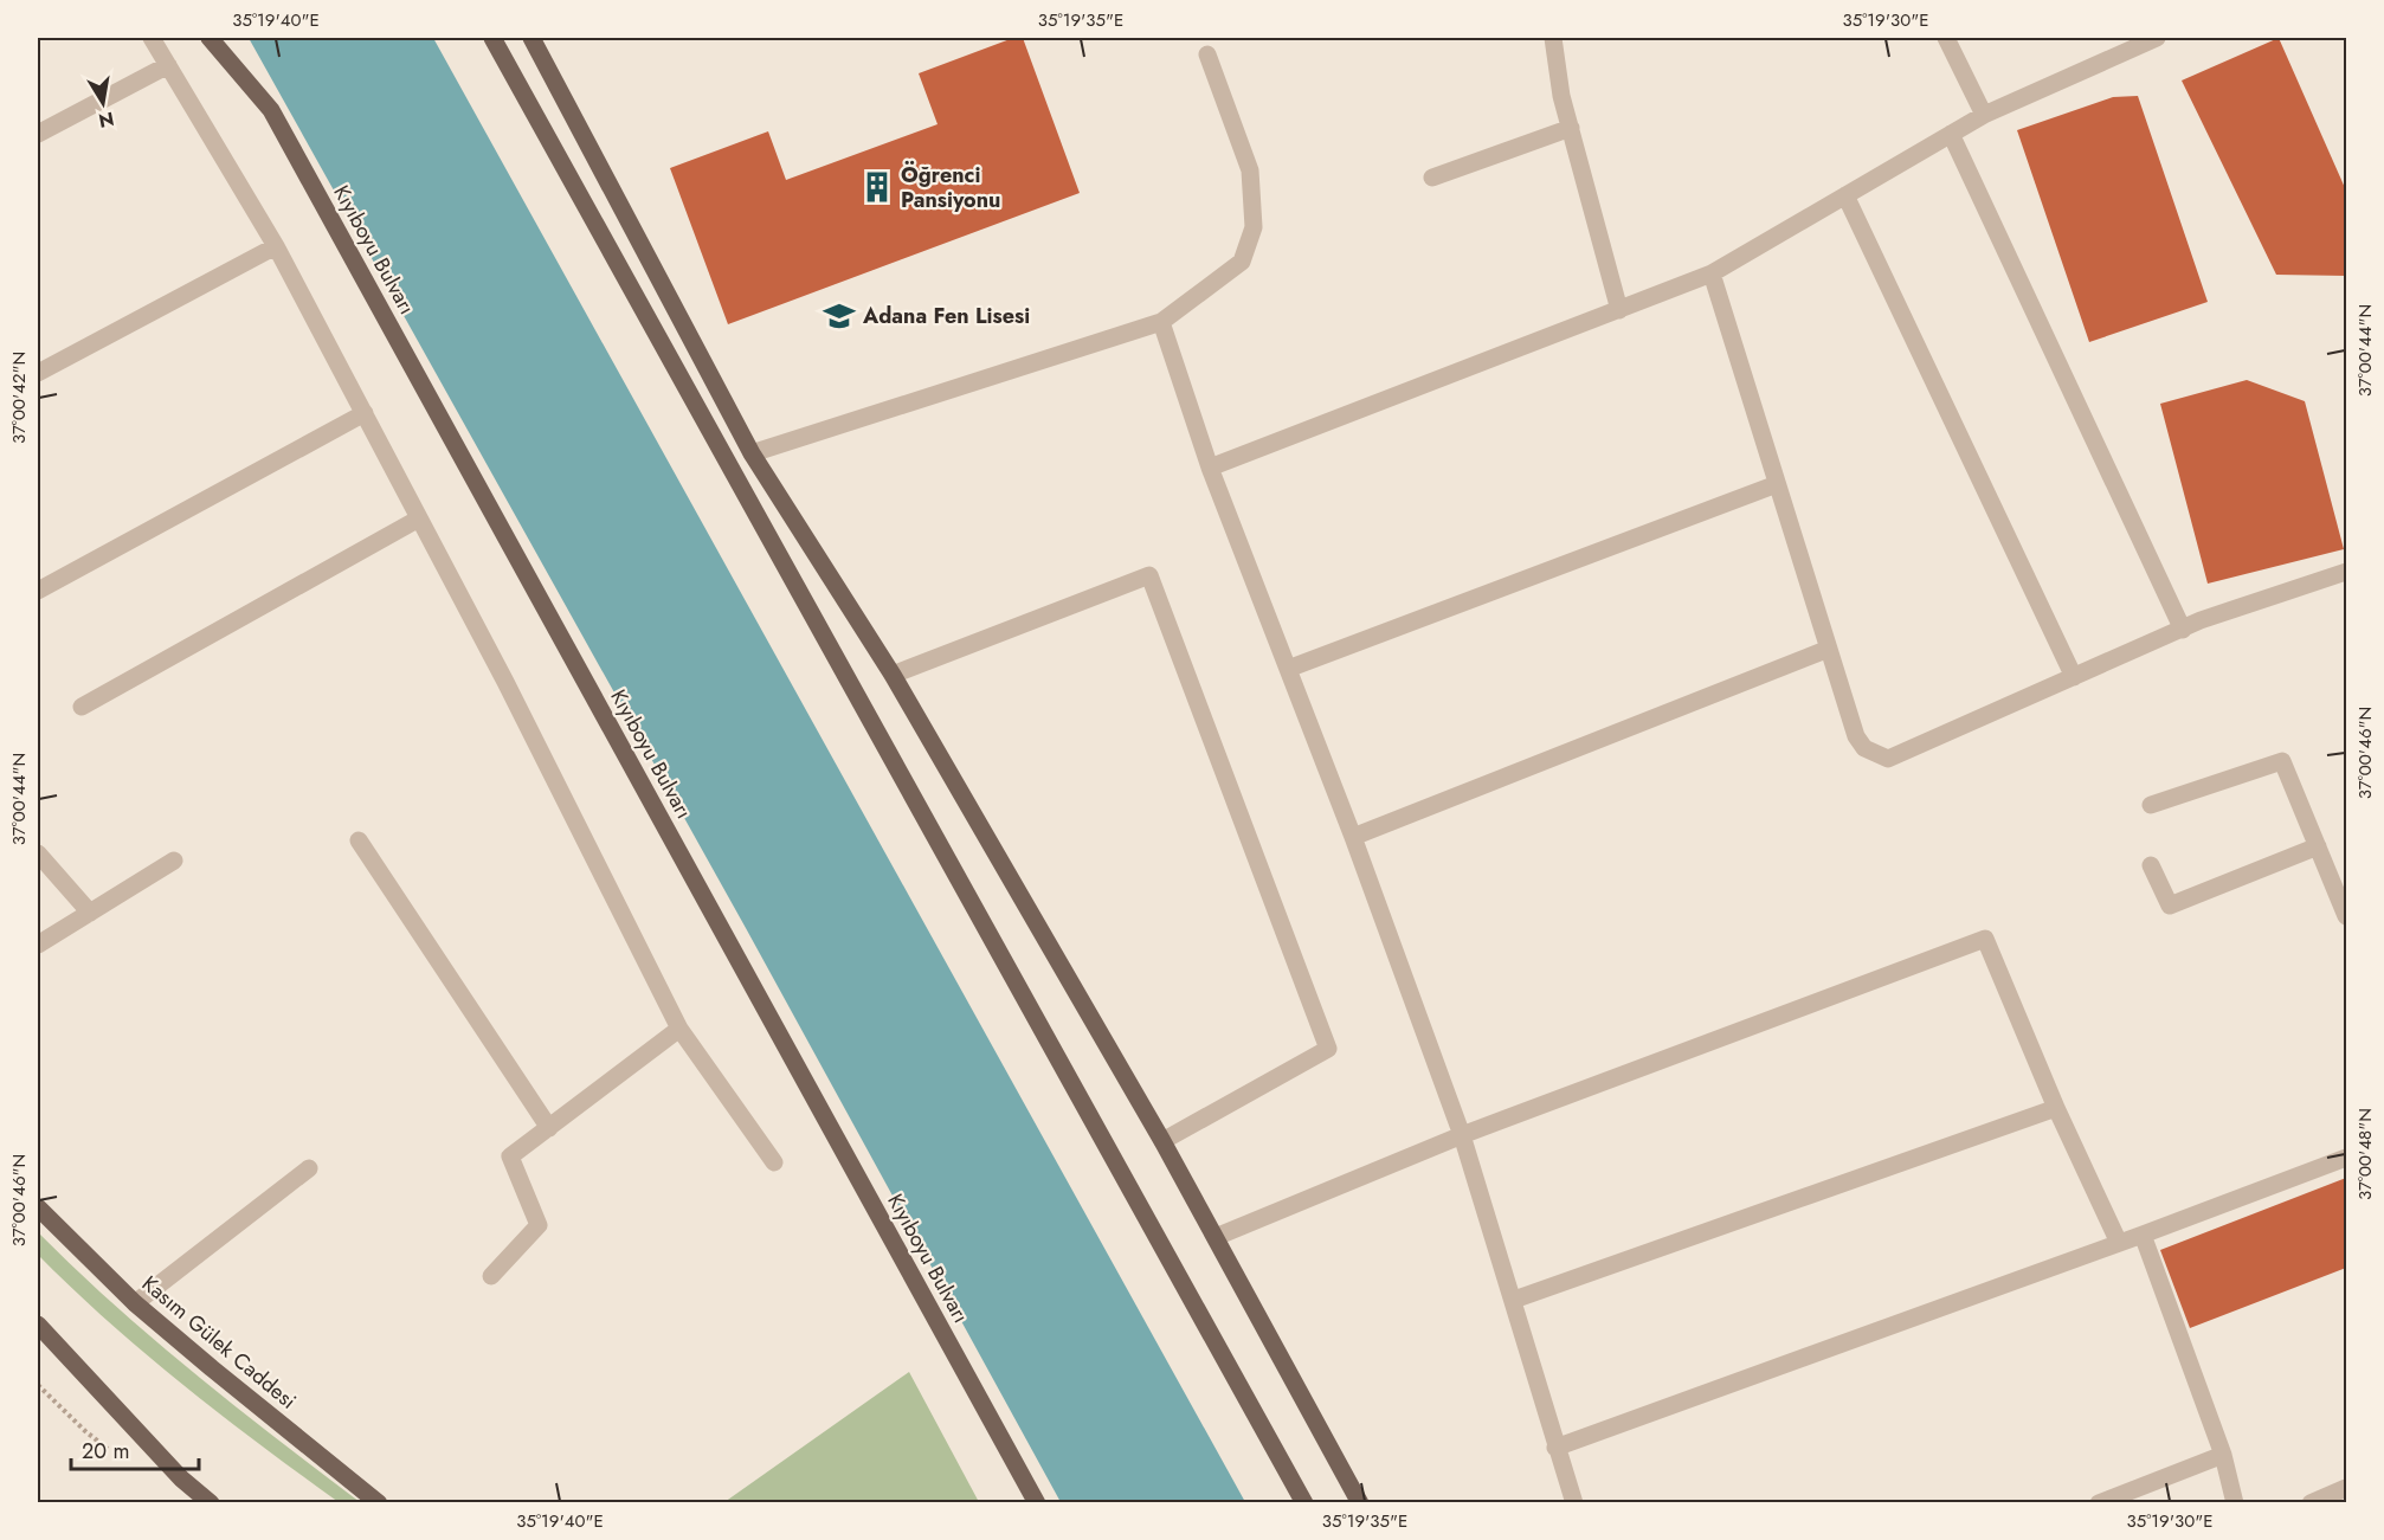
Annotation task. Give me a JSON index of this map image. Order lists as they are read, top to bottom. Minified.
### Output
{"streets":{"main road":["Kıyıboyu Bulvarı","Kasım Gülek Caddesi"]},"places":{"building":["Öğrenci Pansiyonu"],"school or university":["Adana Fen Lisesi"]},"scale_bar":"20 m","north":"bottom","coordinates":["35°19'40\"E","35°19'35\"E","35°19'30\"E","37°00'44\"N","37°00'42\"N","37°00'46\"N","37°00'48\"N"]}
